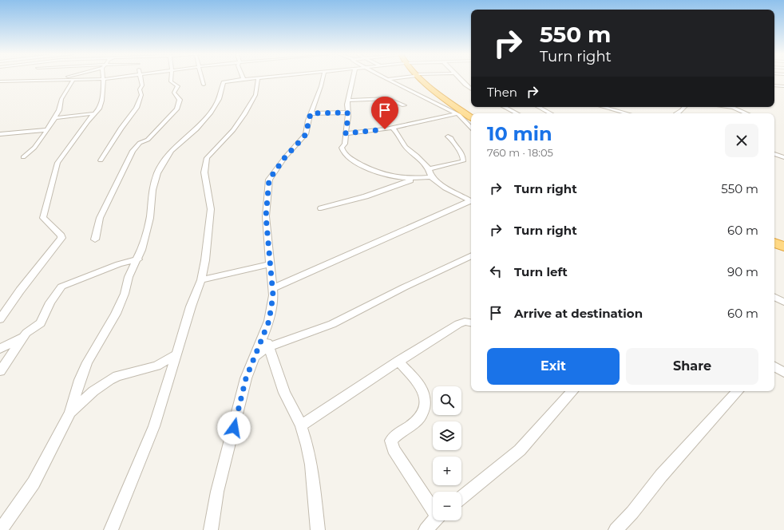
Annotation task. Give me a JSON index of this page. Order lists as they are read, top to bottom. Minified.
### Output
{"page":{"turn":["550 m","Turn right"],"then":"Then","heading":["10 min","760 m · 18:05"],"list":[{"name":"Turn right","value":"550 m"},{"name":"Turn right","value":"60 m"},{"name":"Turn left","value":"90 m"},{"name":"Arrive at destination","value":"60 m"}],"buttons":["Exit","Share"],"map_buttons":["+","−"]}}
